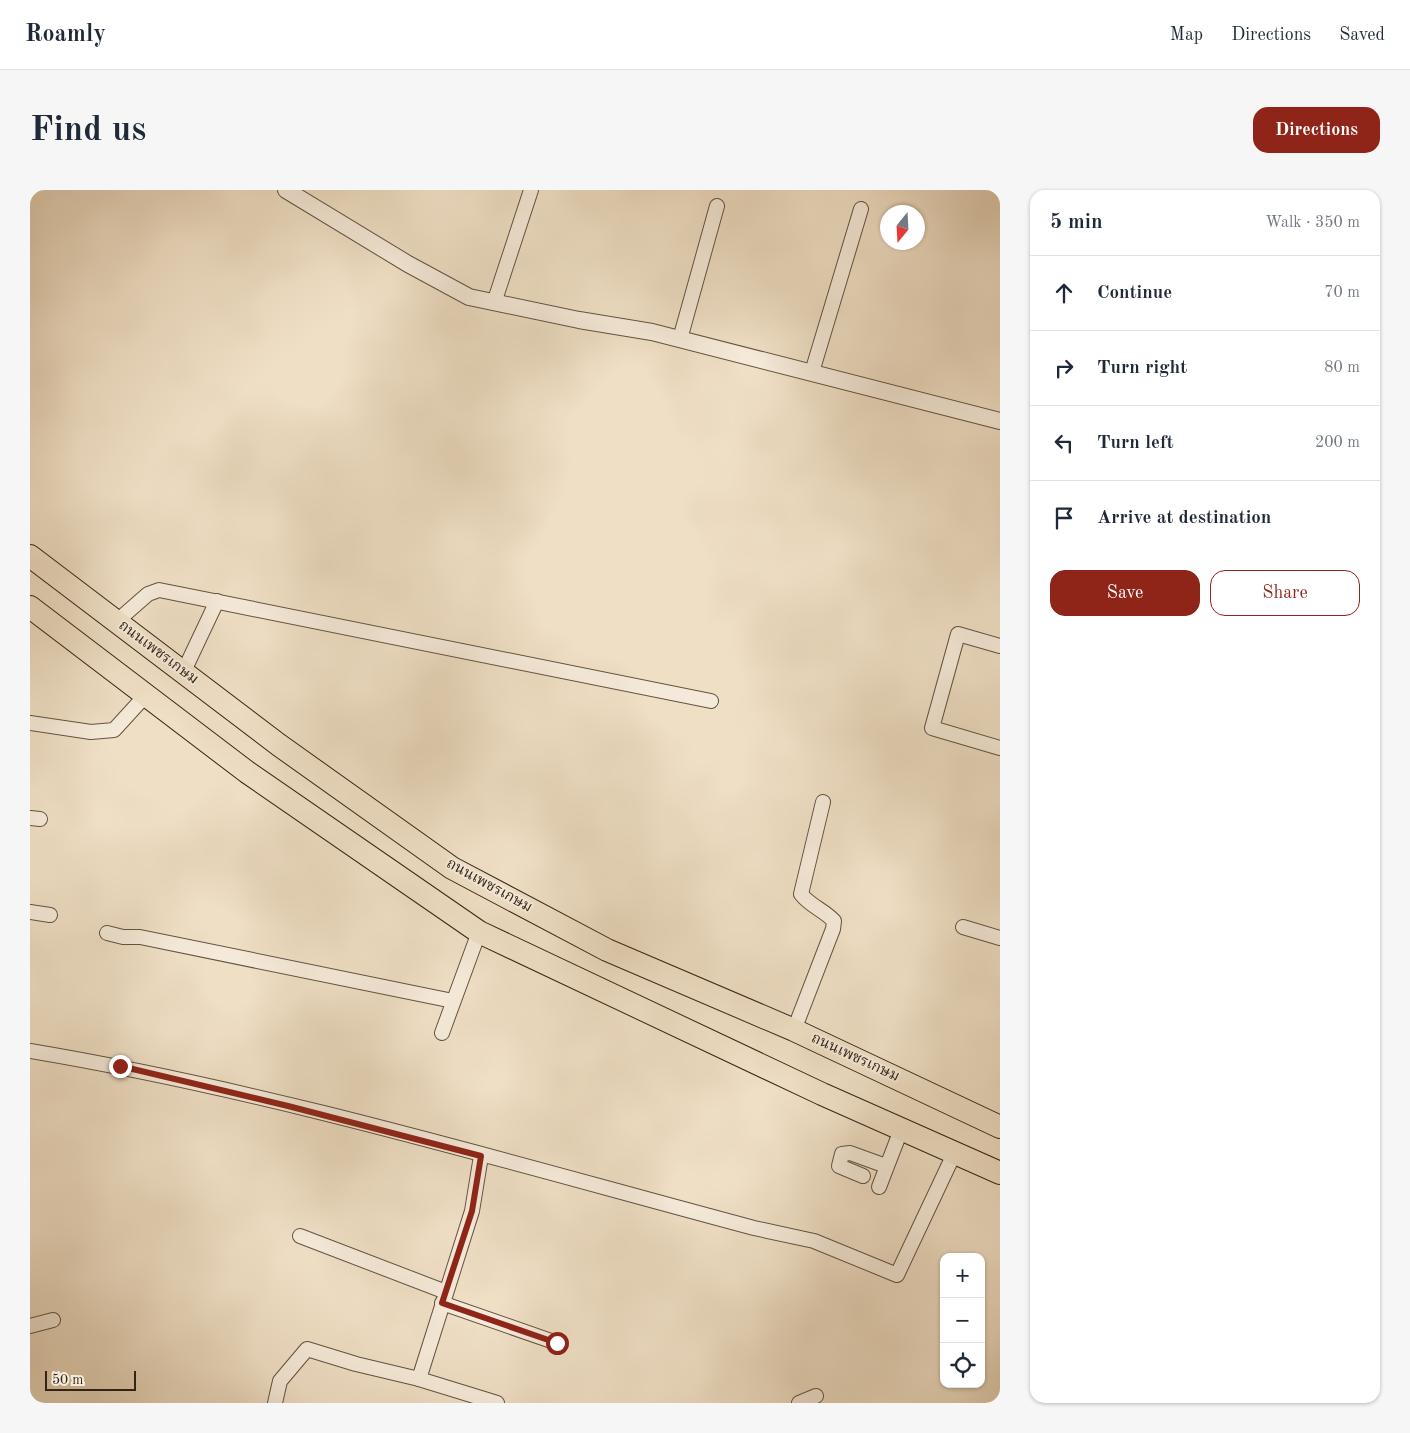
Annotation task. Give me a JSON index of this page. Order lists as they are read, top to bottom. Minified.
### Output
{"streets":{"highway":["ถนนเพชรเกษม"]},"scale_bar":"50 m","north":"bottom","page":{"header":"Roamly","nav":["Map","Directions","Saved"],"buttons":["Directions",["Save","Share"]],"title":"Find us","heading":["5 min","Walk · 350 m"],"list":[["Continue","70 m"],["Turn right","80 m"],["Turn left","200 m"],"Arrive at destination"],"map_buttons":["+","−"],"scale":"50 m"}}
